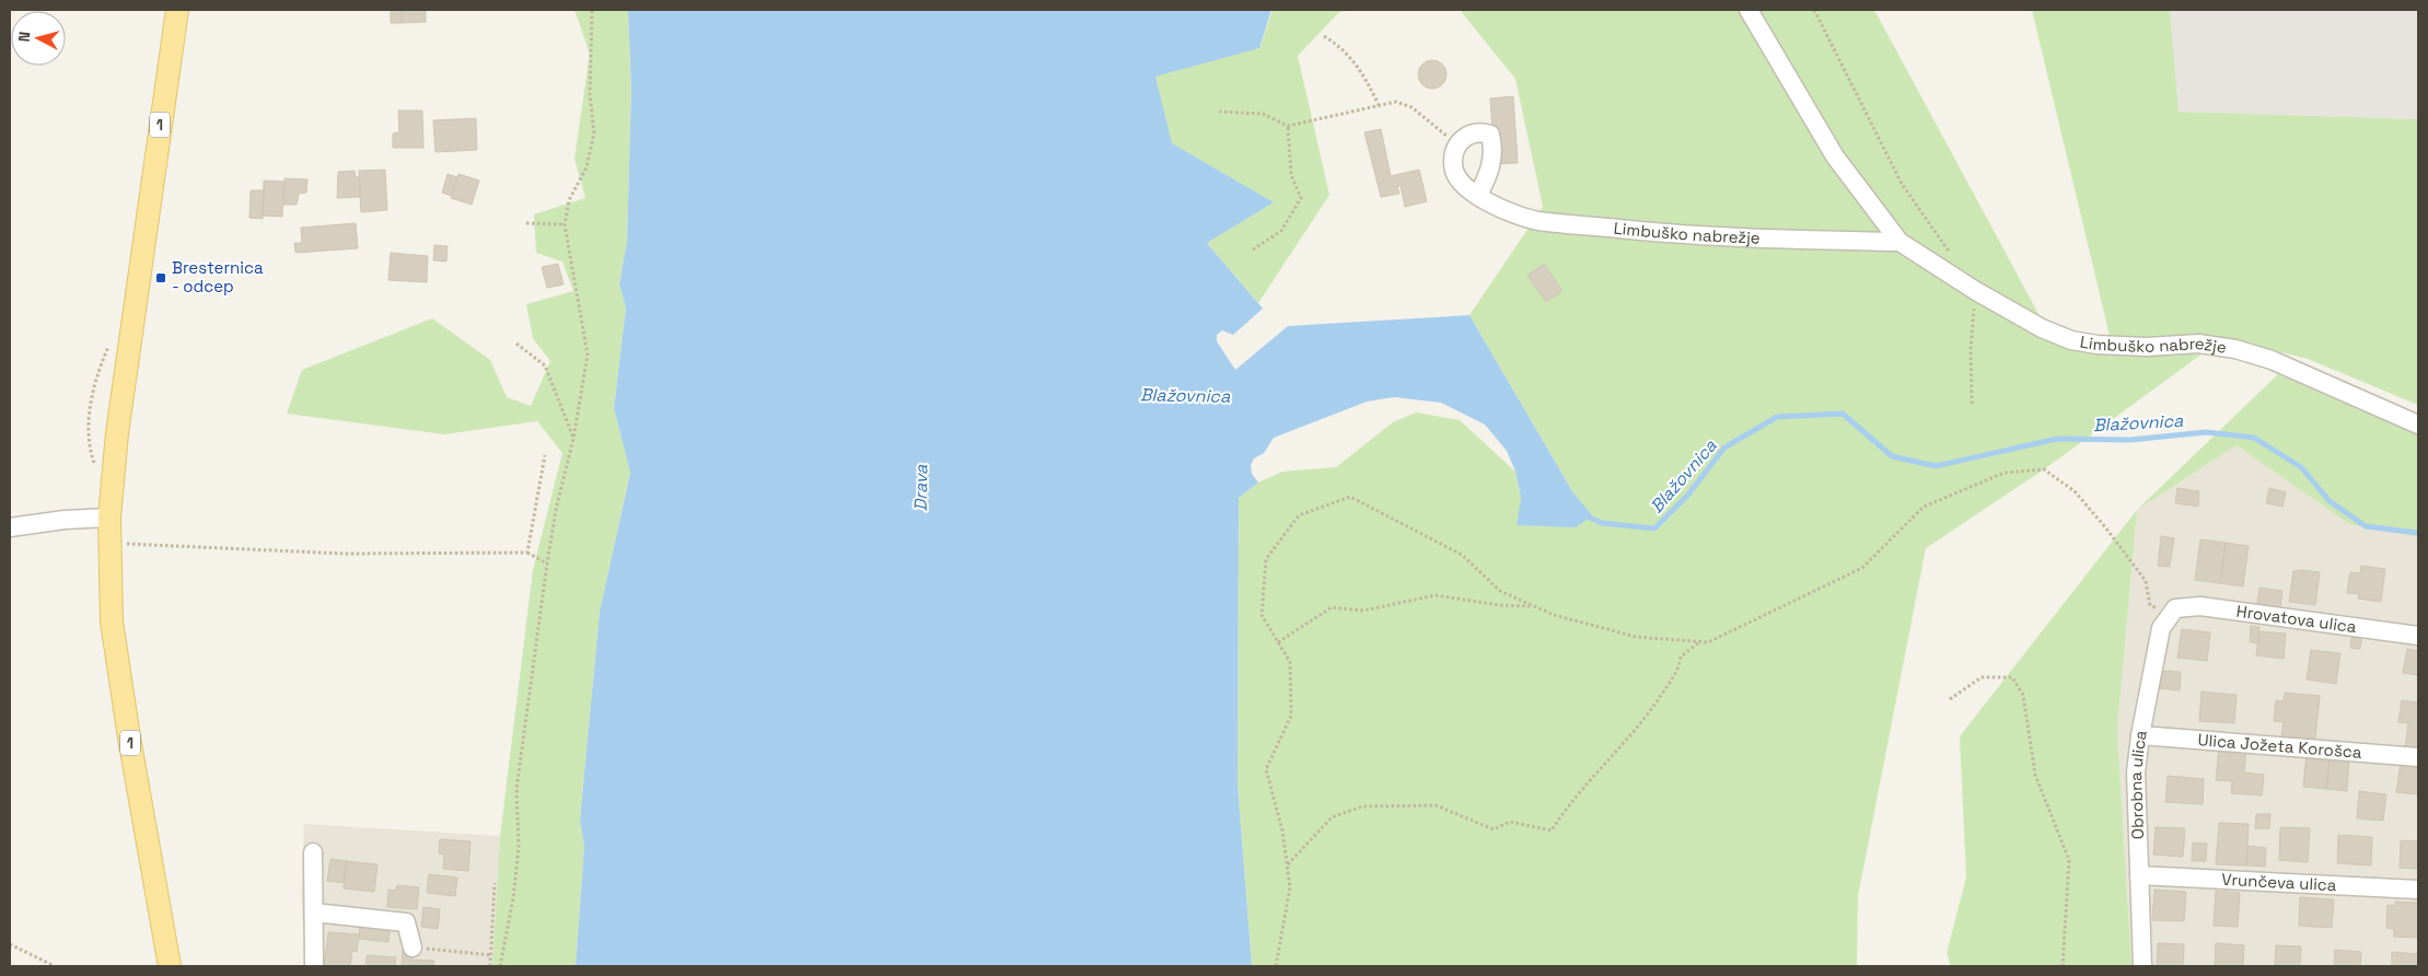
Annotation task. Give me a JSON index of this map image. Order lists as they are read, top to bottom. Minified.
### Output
{"streets":{"main road":["1"],"street":["Limbuško nabrežje","Hrovatova ulica","Ulica Jožeta Korošca","Obrobna ulica","Vrunčeva ulica"]},"crossings":[["Hrovatova ulica","Obrobna ulica"],["Ulica Jožeta Korošca","Obrobna ulica"],["Obrobna ulica","Vrunčeva ulica"]],"water":["Blažovnica","Drava"],"places":{"transit":["Bresternica - odcep"]},"north":"left"}
